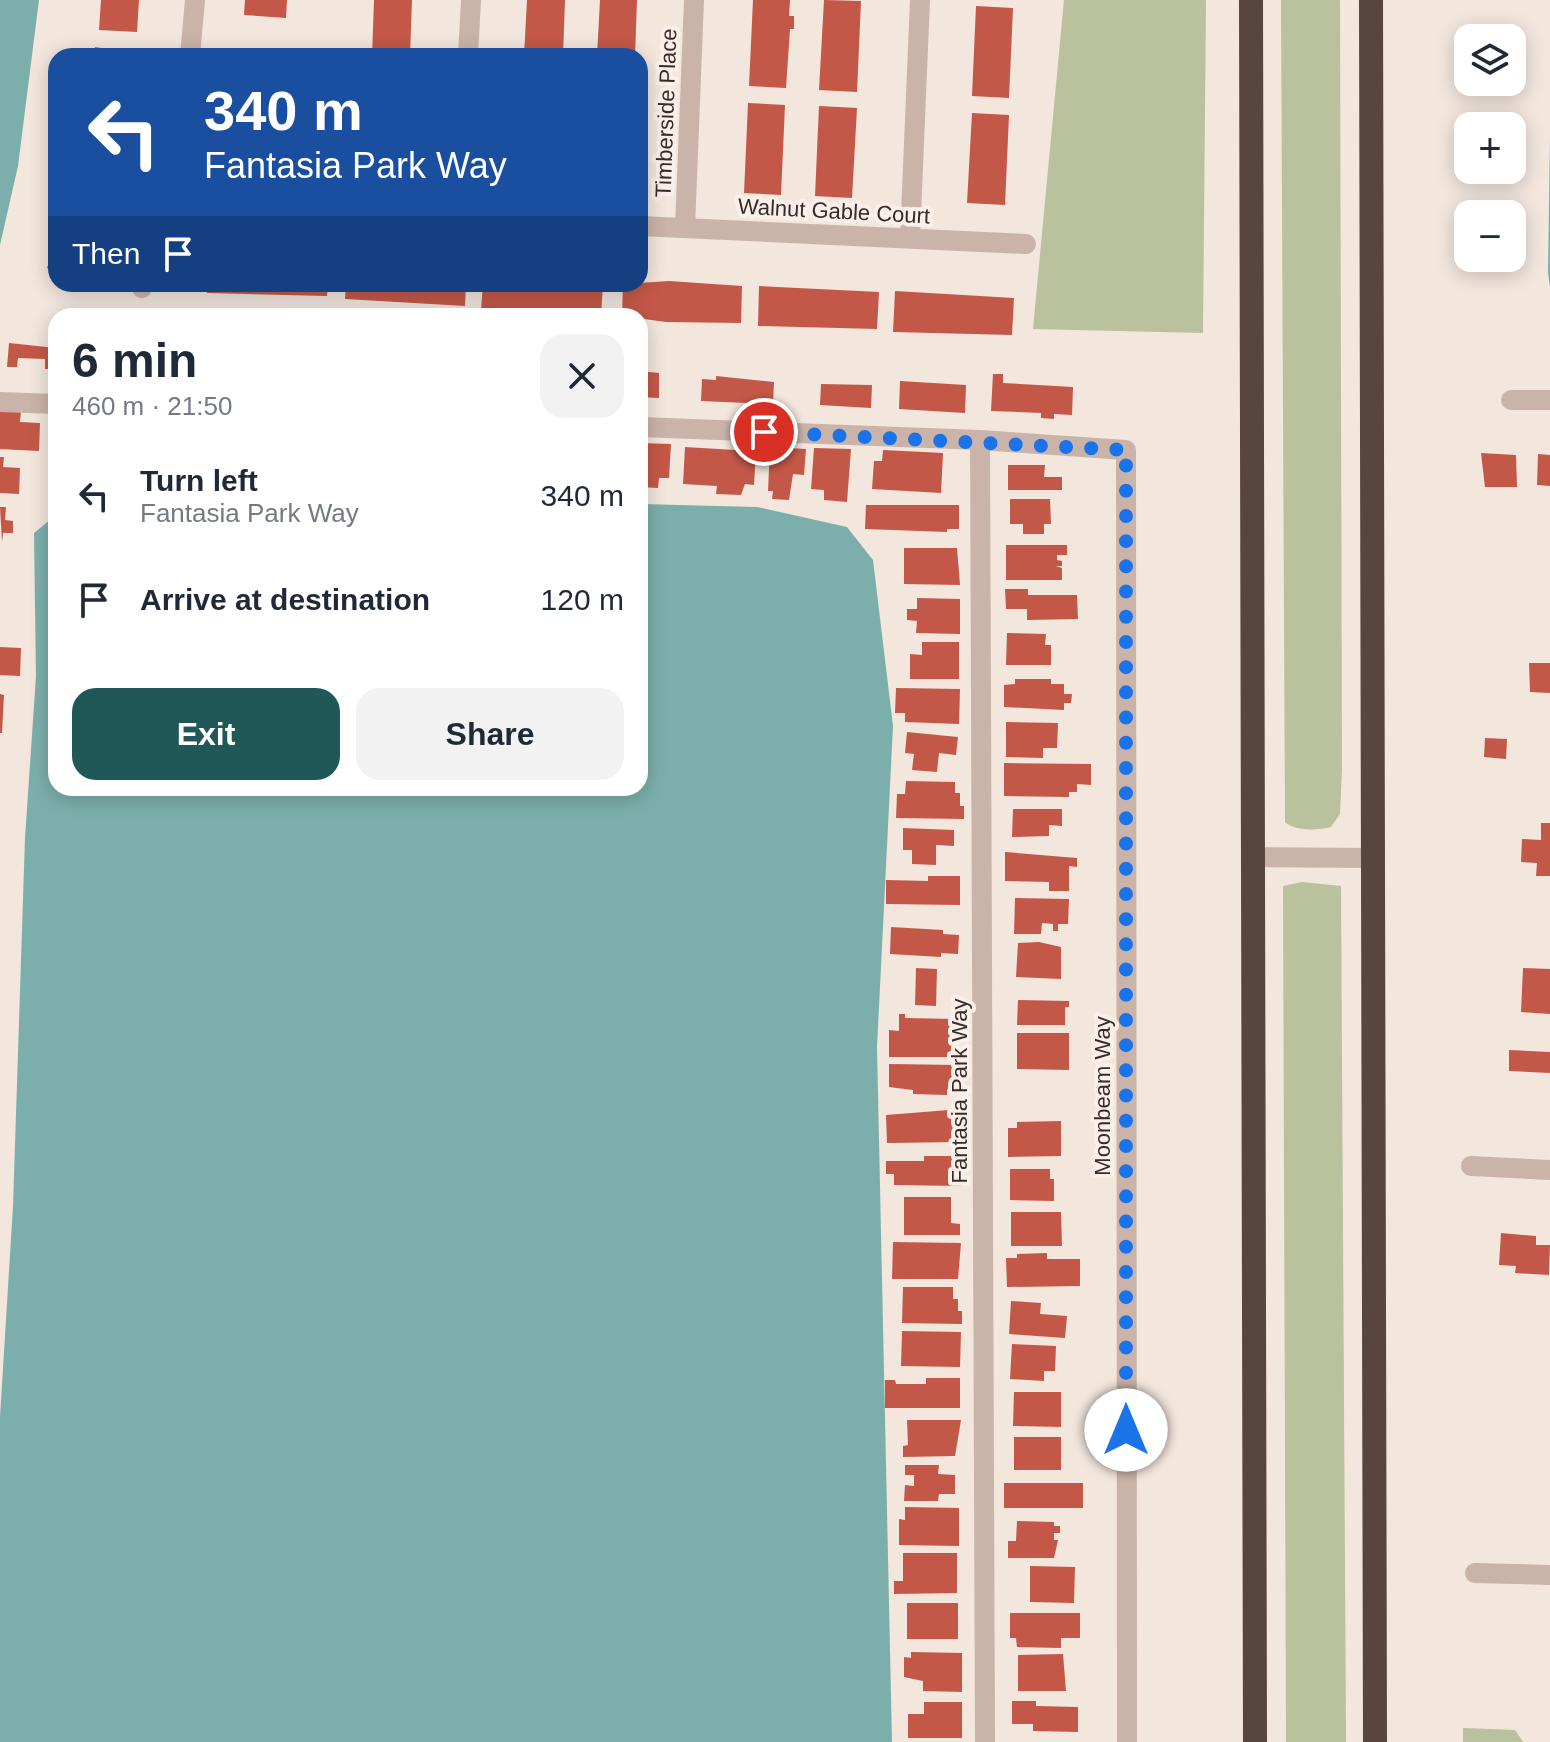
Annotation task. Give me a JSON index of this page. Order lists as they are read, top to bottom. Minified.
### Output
{"streets":{"street":["Timberside Place","Walnut Gable Court","Fantasia Park Way","Moonbeam Way"]},"crossings":[["Timberside Place","Walnut Gable Court"],["Fantasia Park Way","Moonbeam Way"]],"page":{"map_buttons":["+","−"],"turn":["340 m","Fantasia Park Way"],"then":"Then","heading":["6 min","460 m · 21:50"],"list":[{"name":"Turn left","note":"Fantasia Park Way","value":"340 m"},{"name":"Arrive at destination","value":"120 m"}],"buttons":["Exit","Share"]}}
